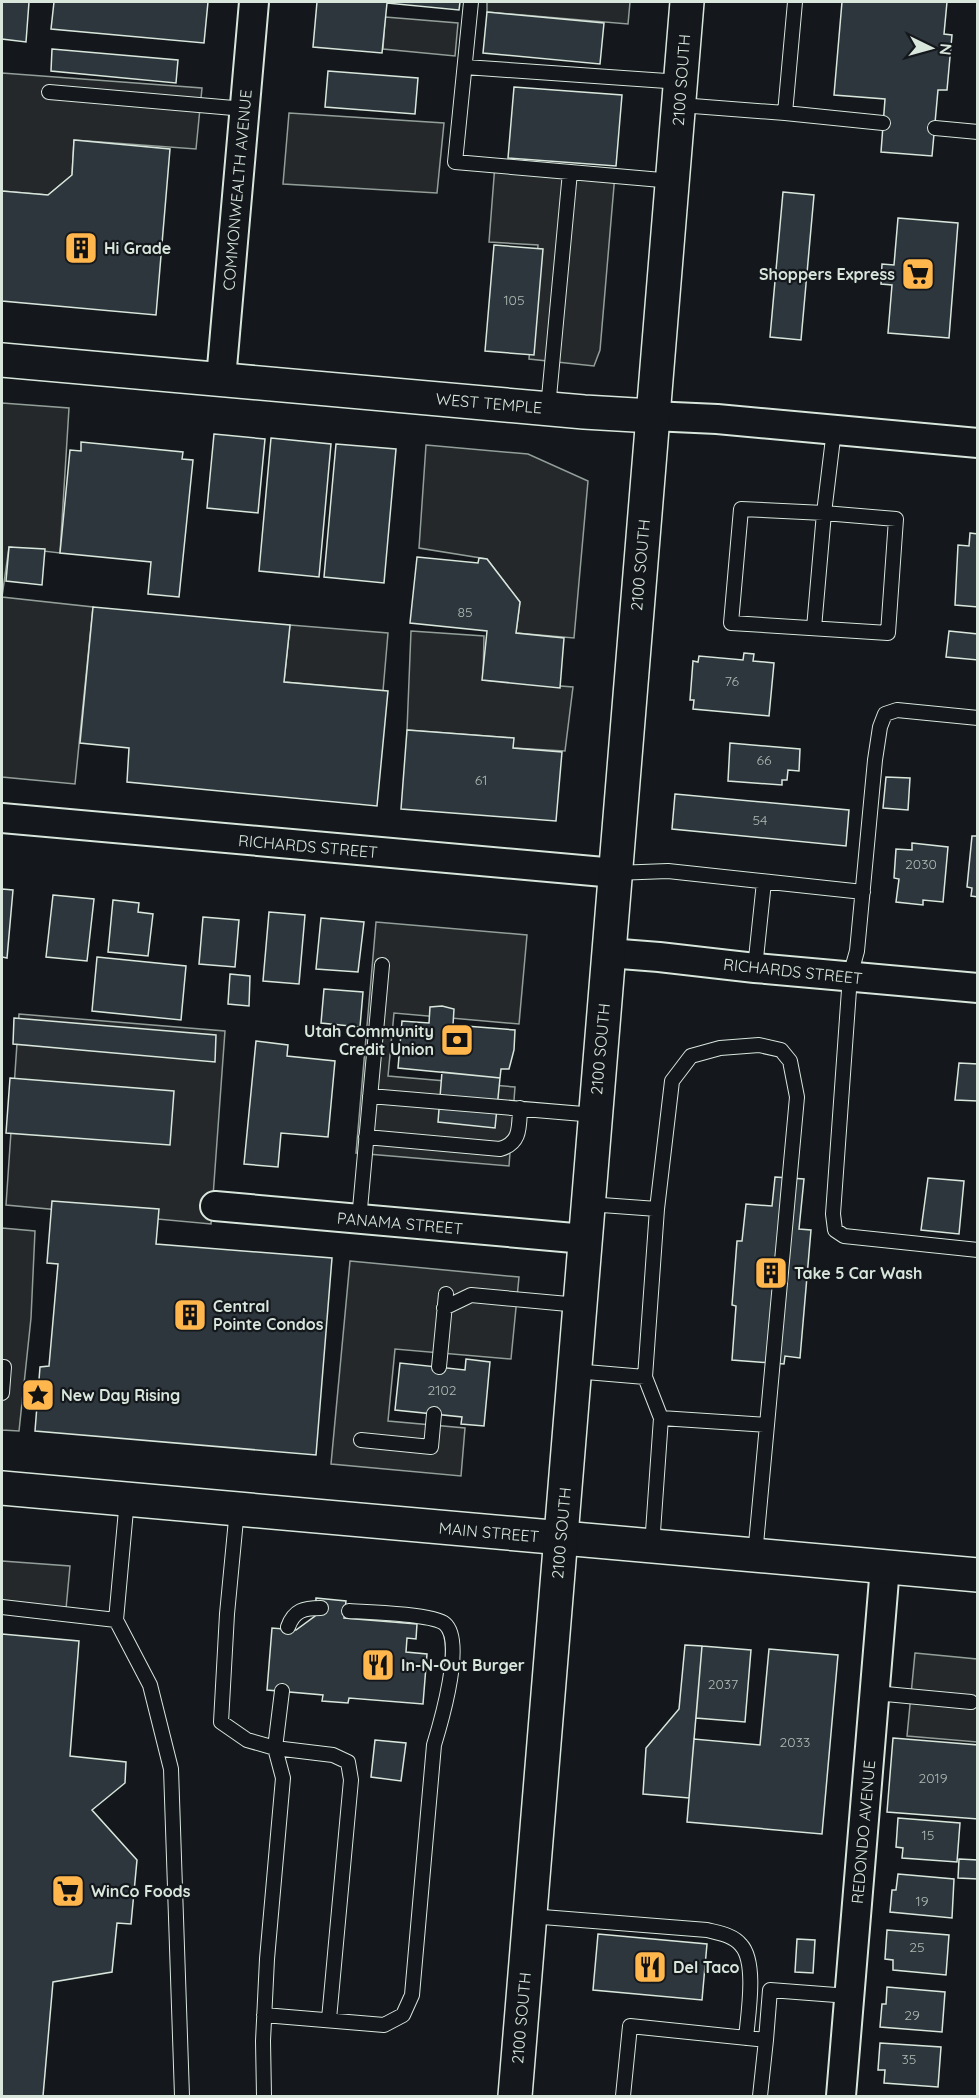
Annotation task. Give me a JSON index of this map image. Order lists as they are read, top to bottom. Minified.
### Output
{"streets":{"main road":["2100 SOUTH","WEST TEMPLE","MAIN STREET"],"street":["COMMONWEALTH AVENUE","RICHARDS STREET","PANAMA STREET","REDONDO AVENUE"]},"crossings":[["2100 SOUTH","WEST TEMPLE"],["2100 SOUTH","RICHARDS STREET"],["2100 SOUTH","PANAMA STREET"],["2100 SOUTH","MAIN STREET"],["COMMONWEALTH AVENUE","WEST TEMPLE"],["MAIN STREET","REDONDO AVENUE"]],"places":{"building":["Hi Grade","Take 5 Car Wash","Central Pointe Condos"],"supermarket":["Shoppers Express","WinCo Foods"],"bank":["Utah Community Credit Union"],"place":["New Day Rising"],"restaurant":["In-N-Out Burger","Del Taco"]},"house_numbers":["105","85","76","66","61","54","2030","2102","2037","2033","2019","15","19","25","29","35"],"north":"right"}
